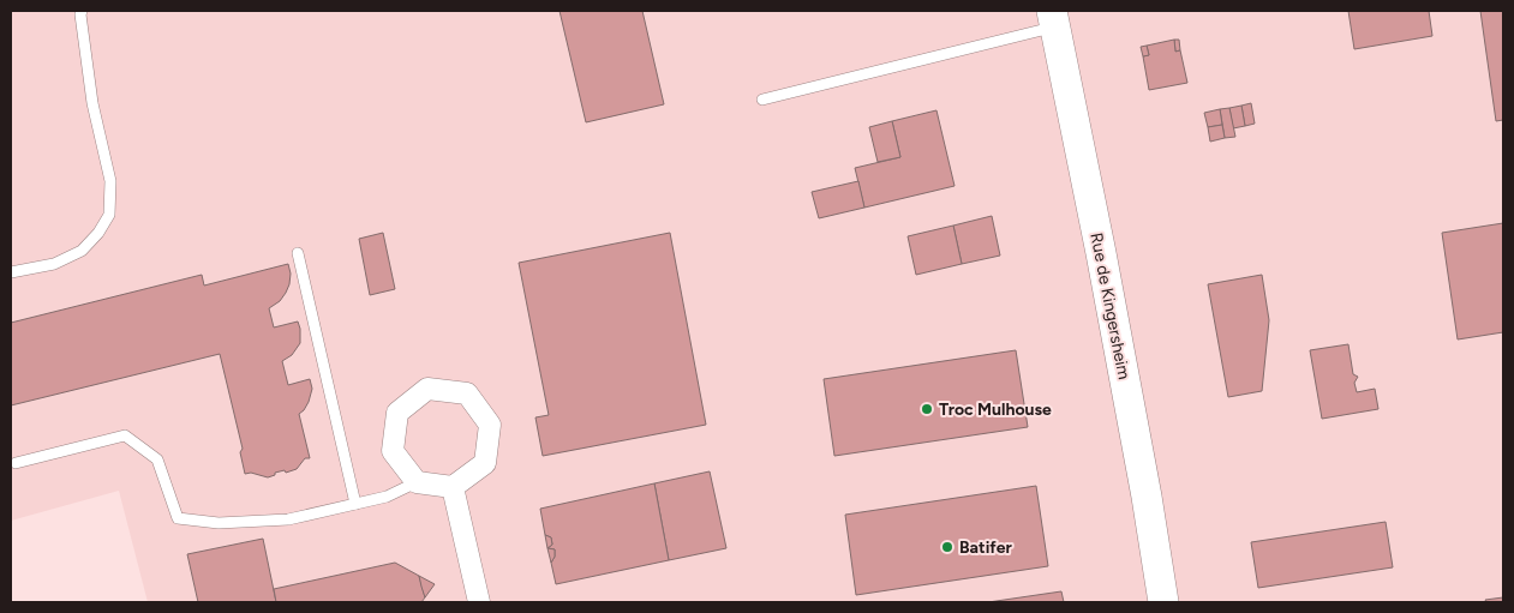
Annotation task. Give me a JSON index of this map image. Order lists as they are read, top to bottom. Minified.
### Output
{"streets":{"main road":["Rue de Kingersheim"]},"places":["Troc Mulhouse","Batifer"]}
